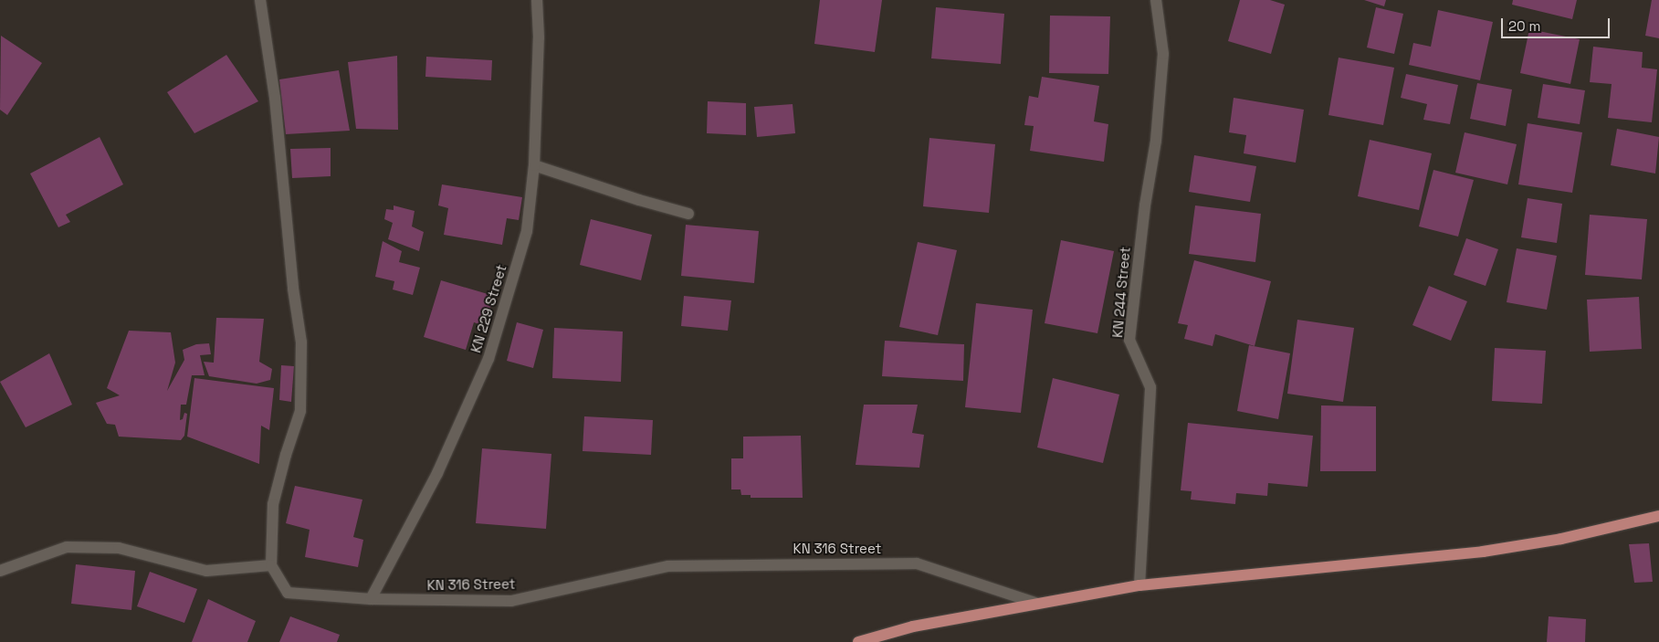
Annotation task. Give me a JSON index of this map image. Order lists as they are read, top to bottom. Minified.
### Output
{"streets":{"street":["KN 244 Street","KN 229 Street","KN 316 Street"]},"crossings":[["KN 229 Street","KN 316 Street"]],"scale_bar":"20 m"}
